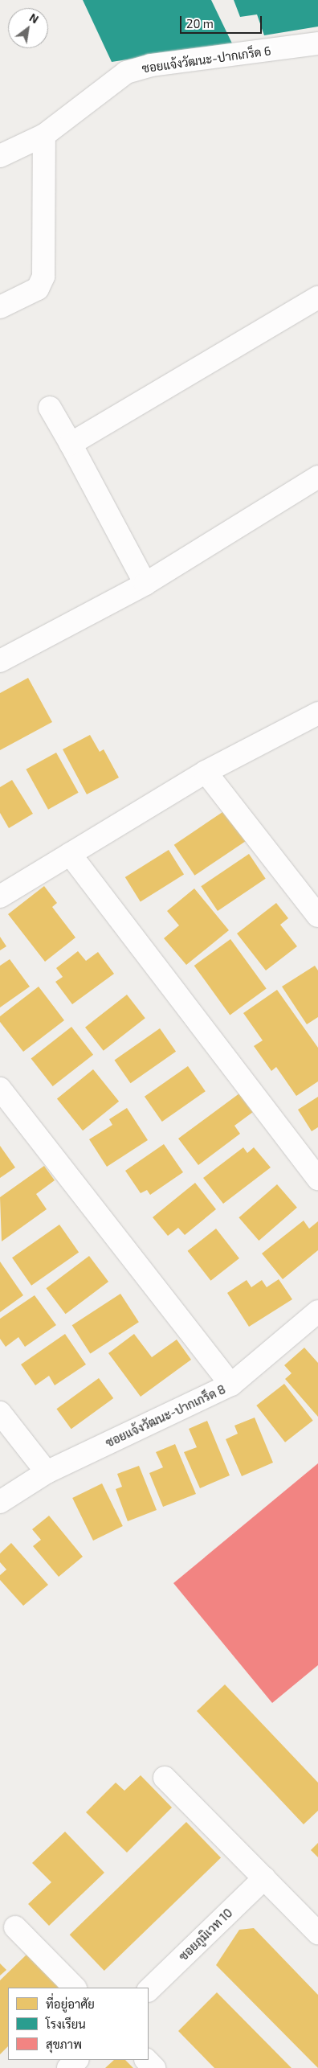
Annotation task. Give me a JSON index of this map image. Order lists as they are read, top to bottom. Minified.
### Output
{"streets":{"street":["ซอยแจ้งวัฒนะ-ปากเกร็ด 6","ซอยแจ้งวัฒนะ-ปากเกร็ด 8","ซอยภูมิเวท 10"]},"legend":["ที่อยู่อาศัย","โรงเรียน","สุขภาพ"],"scale_bar":"20 m","north":"top right"}
